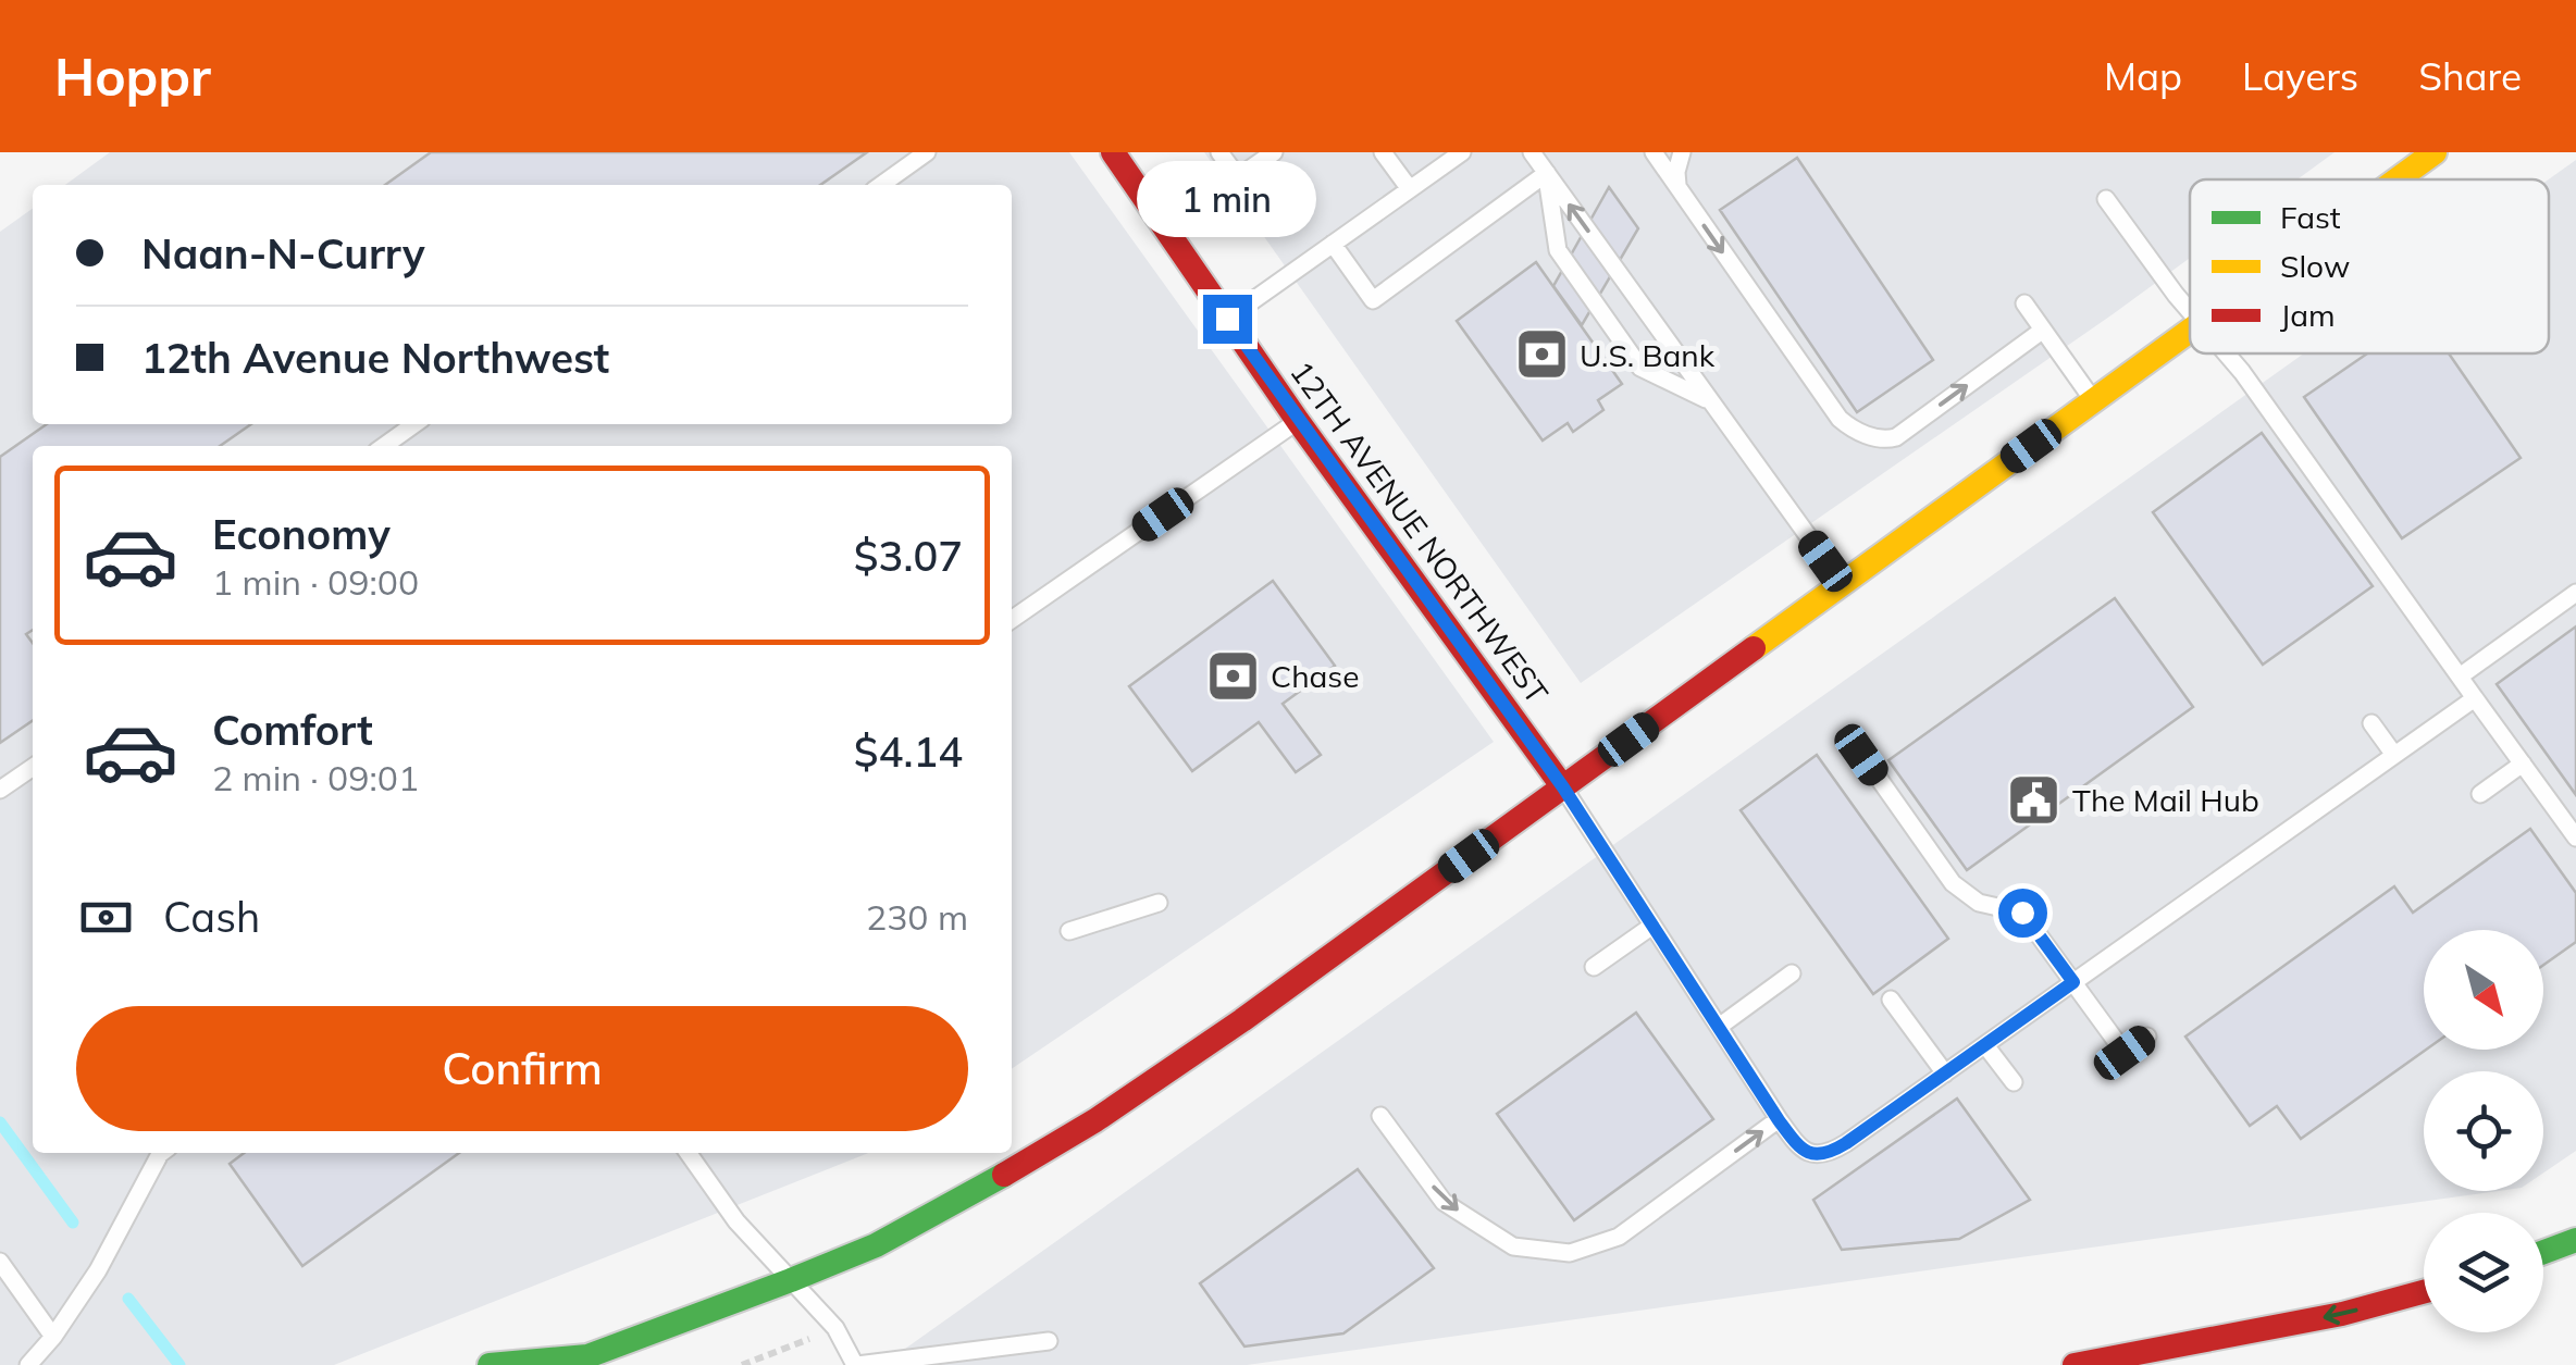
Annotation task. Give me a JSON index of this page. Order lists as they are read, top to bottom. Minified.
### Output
{"streets":{"main road":["12TH AVENUE NORTHWEST"]},"places":{"bank":["U.S. Bank","Chase"],"public building":["The Mail Hub"]},"legend":["Fast","Slow","Jam"],"north":"bottom right","page":{"header":"Hoppr","nav":["Map","Layers","Share"],"bubble":"1 min","banner":["Naan-N-Curry","12th Avenue Northwest"],"list":[{"name":"Economy","note":"1 min · 09:00","value":"$3.07"},{"name":"Comfort","note":"2 min · 09:01","value":"$4.14"}],"pay":["Cash","230 m"],"buttons":"Confirm"}}
